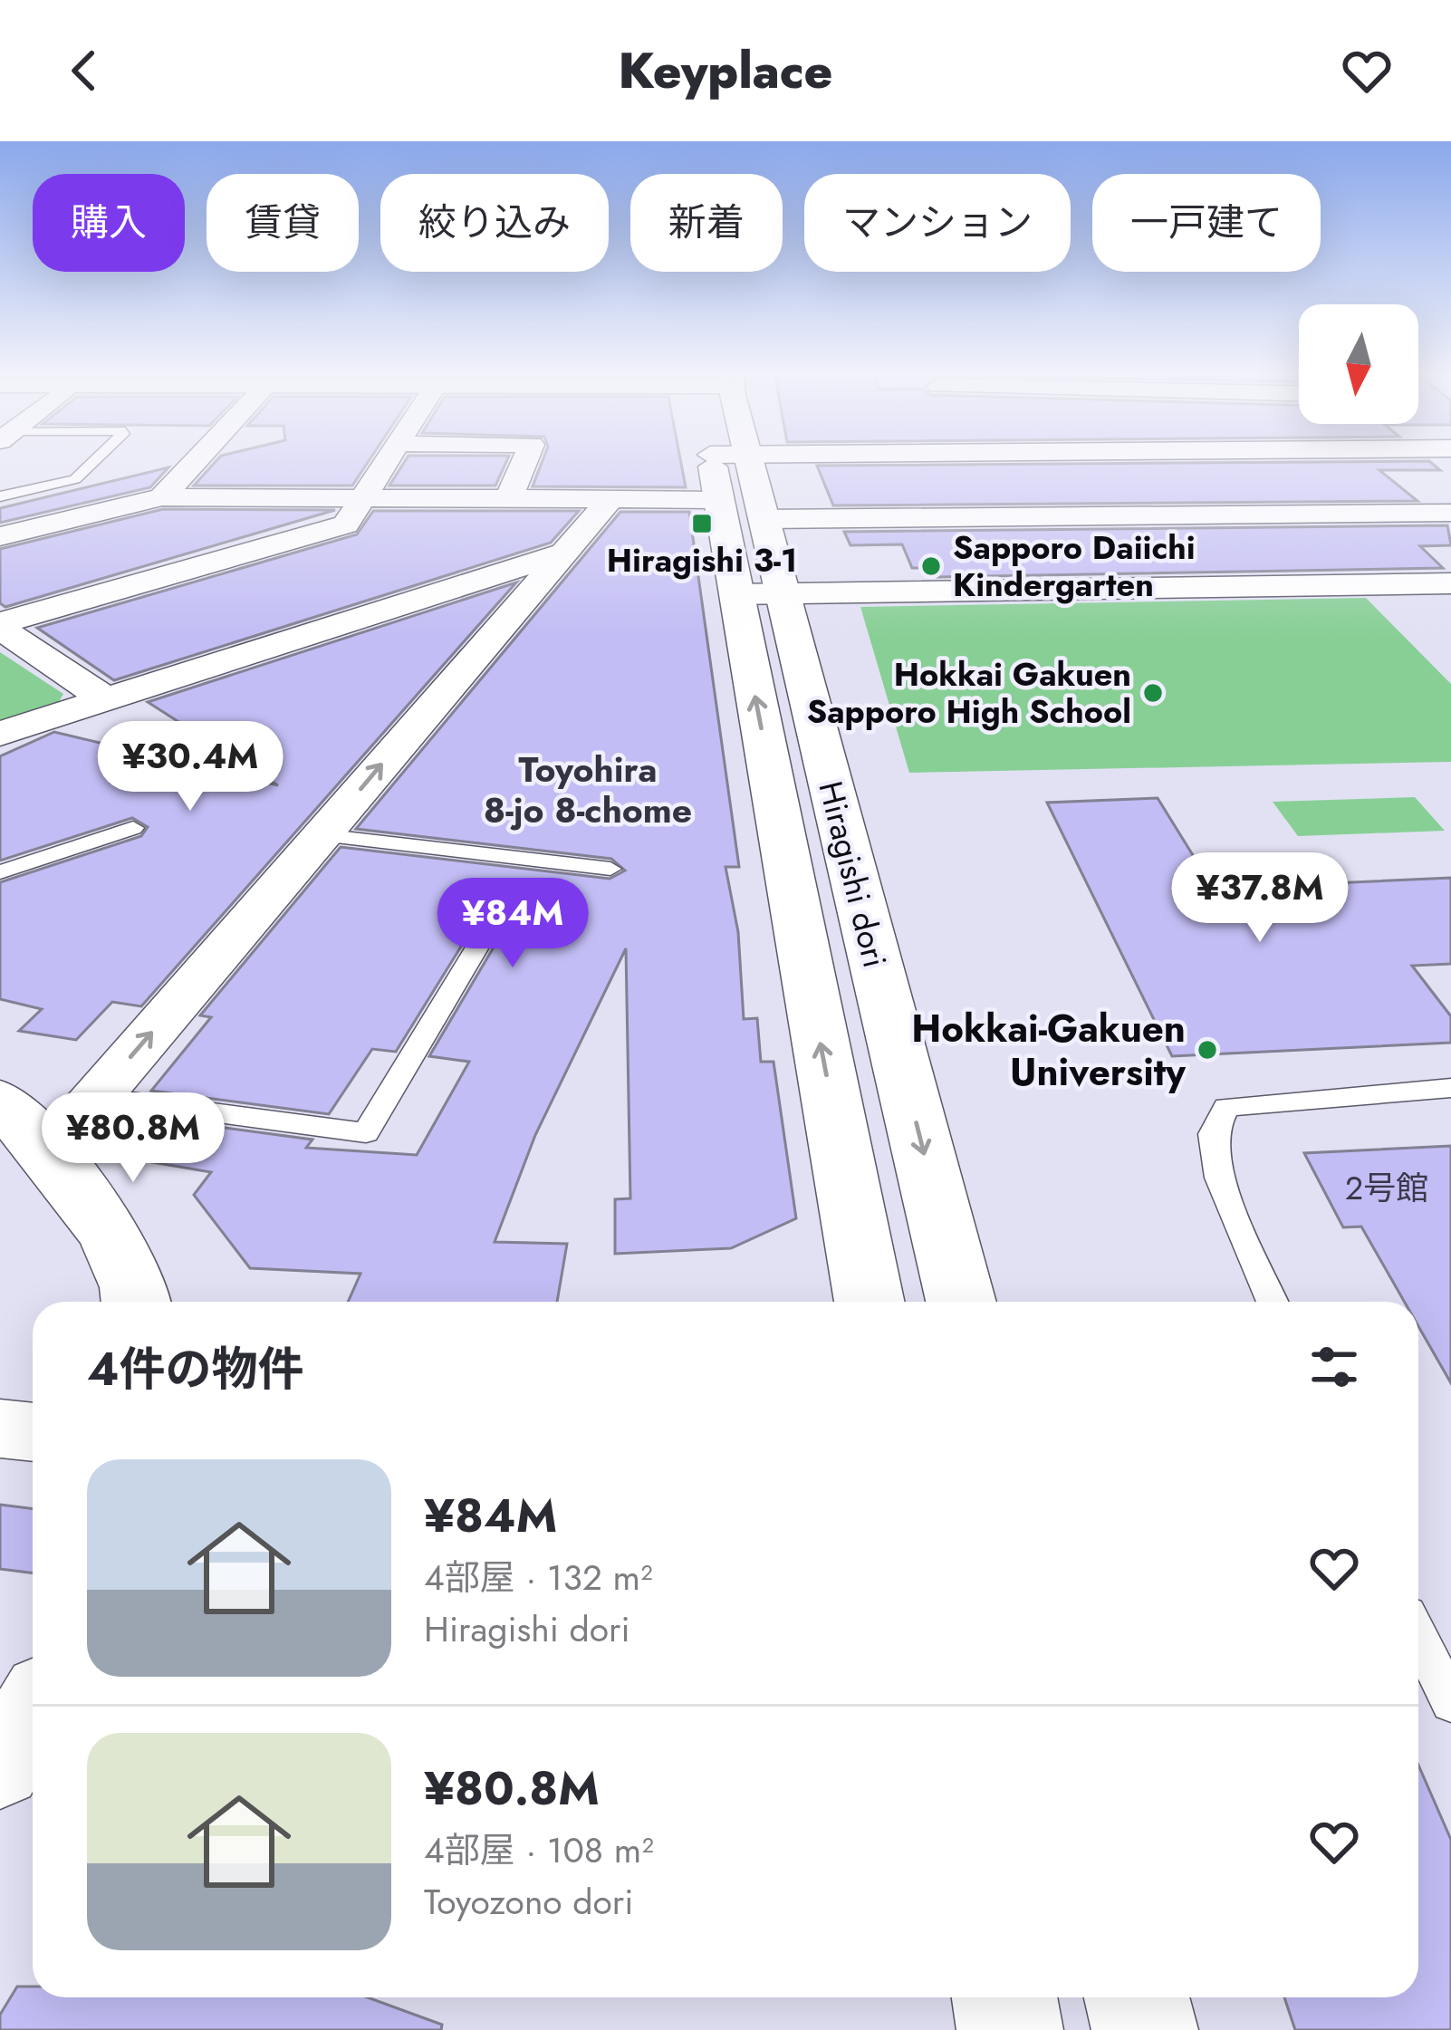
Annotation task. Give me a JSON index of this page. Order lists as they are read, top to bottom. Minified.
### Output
{"streets":{"main road":["Hiragishi dori"]},"districts":["Toyohira 8-jo 8-chome"],"places":{"transit":["Hiragishi 3-1"],"other":["Sapporo Daiichi Kindergarten","Hokkai Gakuen Sapporo High School","Hokkai-Gakuen University"]},"house_numbers":["2号館"],"north":"bottom","page":{"header":"Keyplace","chip":["購入","賃貸","絞り込み","新着","マンション","一戸建て"],"price":["¥30.4M","¥37.8M","¥84M","¥80.8M"],"heading":"4件の物件","list":[{"name":"¥84M","note":"4部屋 · 132 m² · Hiragishi dori"},{"name":"¥80.8M","note":"4部屋 · 108 m² · Toyozono dori"}]}}
